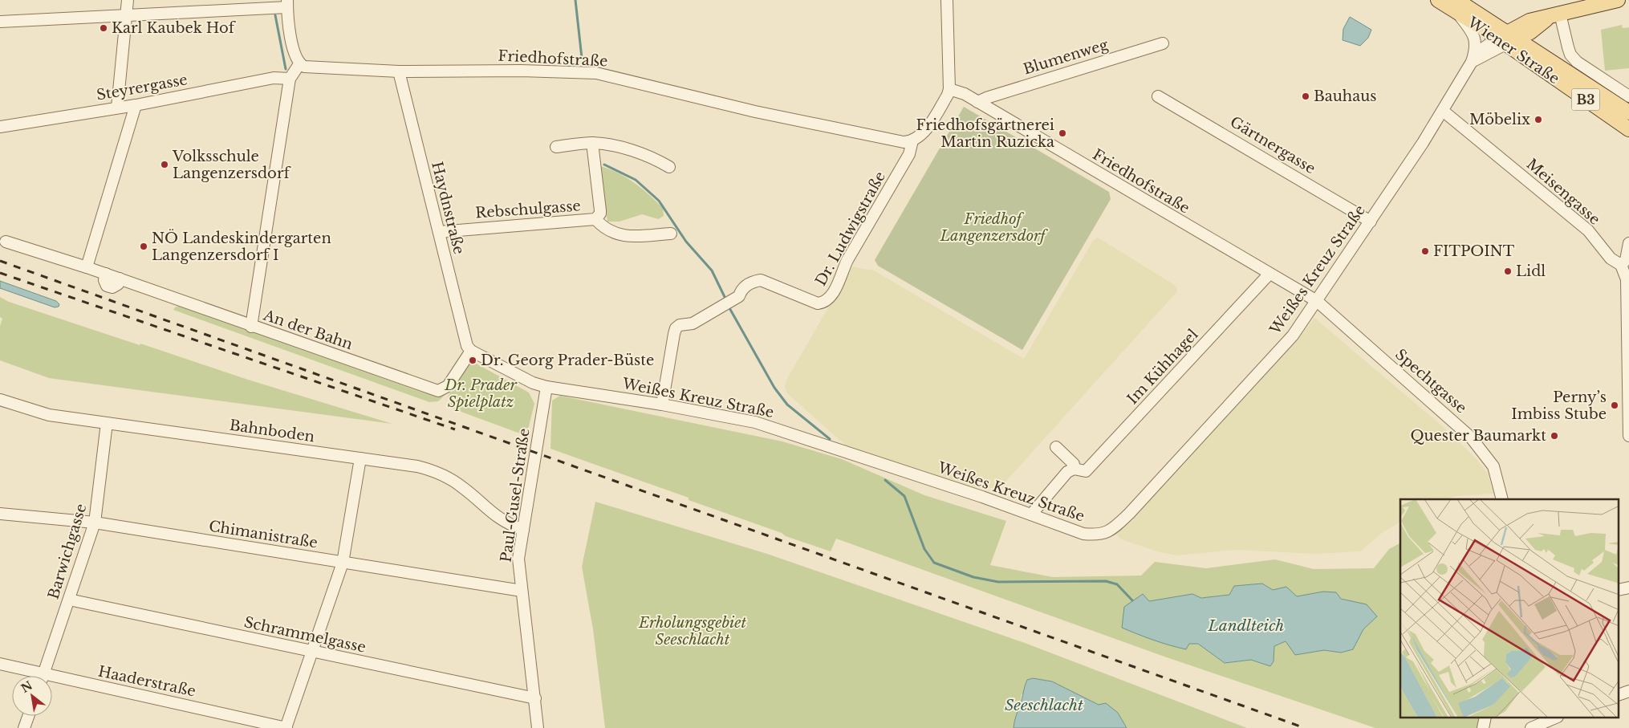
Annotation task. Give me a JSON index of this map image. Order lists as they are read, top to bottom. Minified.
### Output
{"streets":{"main road":["Wiener Straße","B3"],"street":["Blumenweg","Friedhofstraße","Steyrergasse","Gärtnergasse","Meisengasse","Haydnstraße","Rebschulgasse","Dr. Ludwigstraße","Weißes Kreuz Straße","An der Bahn","Im Kühhagel","Spechtgasse","Bahnboden","Paul-Gusel-Straße","Chimanistraße","Barwichgasse","Schrammelgasse","Haaderstraße"]},"crossings":[["Wiener Straße","Weißes Kreuz Straße"],["Blumenweg","Friedhofstraße"],["Friedhofstraße","Haydnstraße"],["Friedhofstraße","Dr. Ludwigstraße"],["Friedhofstraße","Weißes Kreuz Straße"],["Friedhofstraße","Im Kühhagel"],["Friedhofstraße","Spechtgasse"],["Gärtnergasse","Weißes Kreuz Straße"],["Meisengasse","Weißes Kreuz Straße"],["Haydnstraße","Rebschulgasse"],["Haydnstraße","Weißes Kreuz Straße"],["Haydnstraße","An der Bahn"],["Dr. Ludwigstraße","Weißes Kreuz Straße"],["Weißes Kreuz Straße","An der Bahn"],["Weißes Kreuz Straße","Spechtgasse"],["Weißes Kreuz Straße","Paul-Gusel-Straße"],["Bahnboden","Paul-Gusel-Straße"],["Bahnboden","Barwichgasse"],["Paul-Gusel-Straße","Chimanistraße"],["Paul-Gusel-Straße","Schrammelgasse"],["Chimanistraße","Barwichgasse"],["Barwichgasse","Schrammelgasse"]],"water":["Landlteich","Seeschlacht"],"parks":["Friedhof Langenzersdorf","Dr. Prader Spielplatz","Erholungsgebiet Seeschlacht"],"places":["Karl Kaubek Hof","Bauhaus","Möbelix","Friedhofsgärtnerei Martin Ruzicka","Volksschule Langenzersdorf","NÖ Landeskindergarten Langenzersdorf I","FITPOINT","Lidl","Dr. Georg Prader-Büste","Perny’s Imbiss Stube","Quester Baumarkt"],"north":"top left"}
